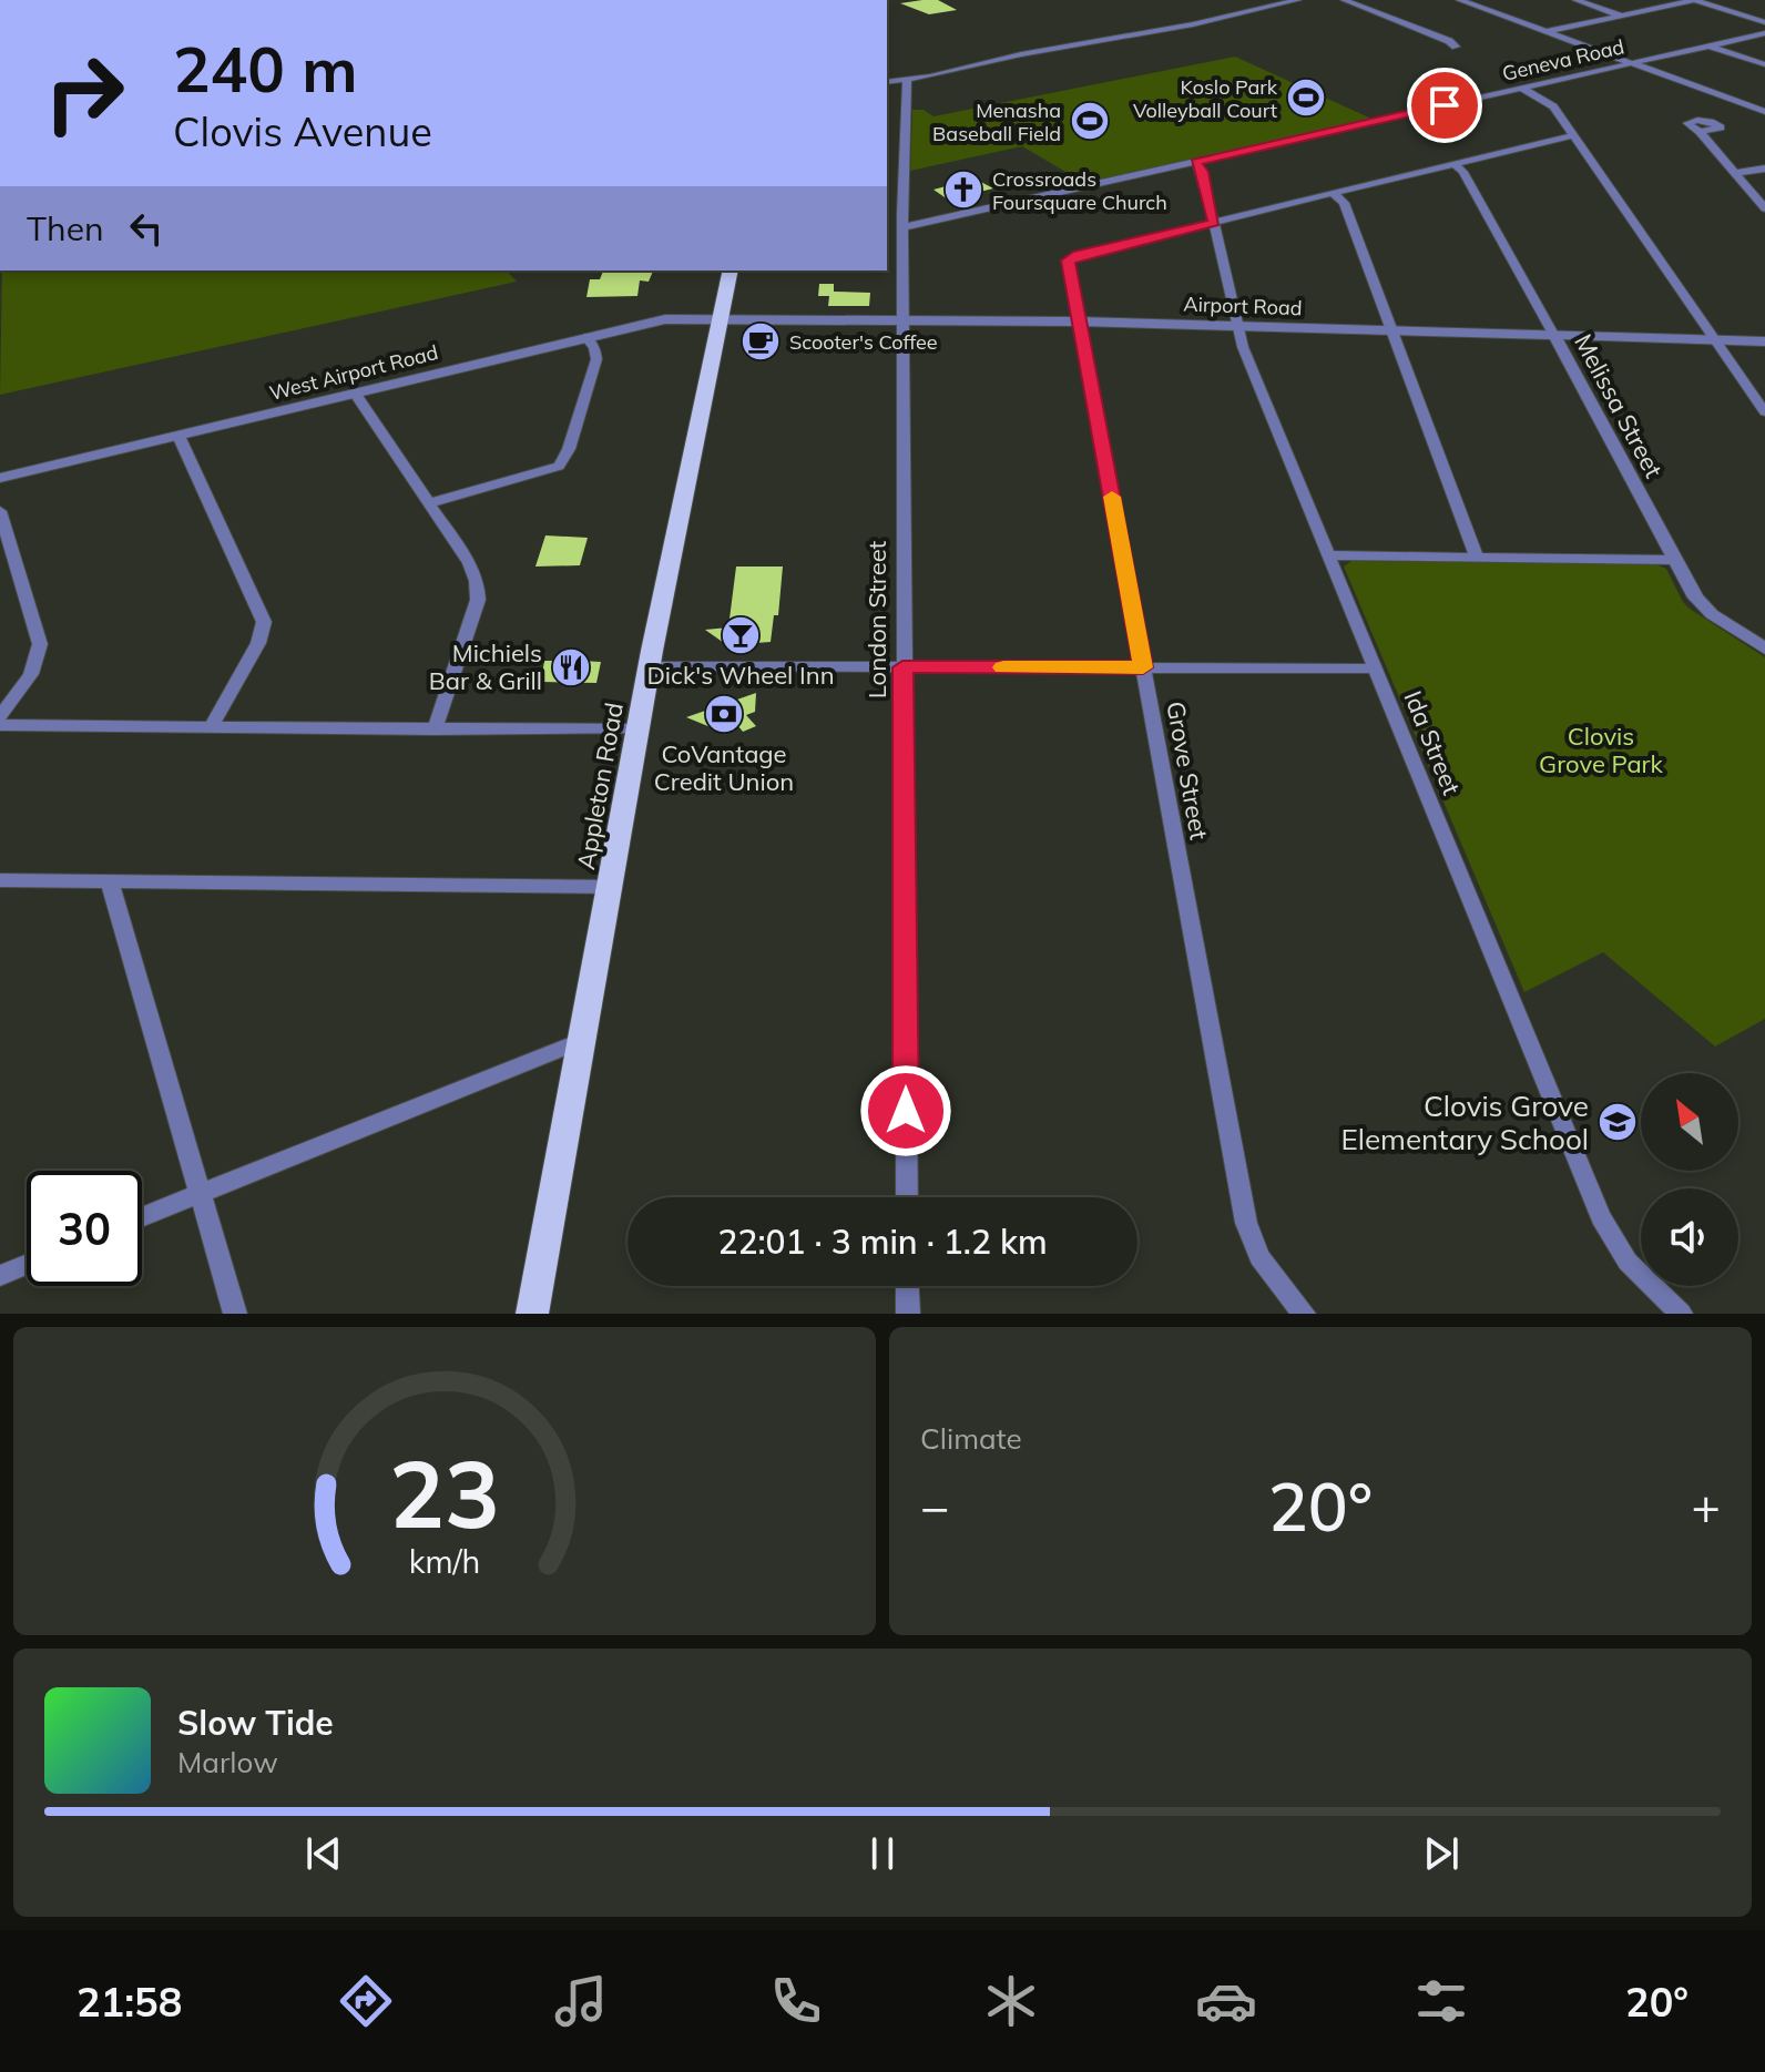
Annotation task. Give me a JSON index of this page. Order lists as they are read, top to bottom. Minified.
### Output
{"streets":{"main road":["Appleton Road"],"street":["Geneva Road","Airport Road","West Airport Road","Melissa Street","London Street","Ida Street","Grove Street"]},"crossings":[["Geneva Road","London Street"],["Geneva Road","Ida Street"],["Airport Road","West Airport Road"],["Airport Road","Melissa Street"],["Airport Road","London Street"],["Airport Road","Ida Street"],["Airport Road","Grove Street"],["Airport Road","Appleton Road"],["West Airport Road","Appleton Road"],["Melissa Street","Grove Street"],["Ida Street","Grove Street"]],"parks":["Clovis Grove Park"],"places":{"sports":["Koslo Park Volleyball Court","Menasha Baseball Field"],"church":["Crossroads Foursquare Church"],"cafe":["Scooter's Coffee"],"bar":["Dick's Wheel Inn"],"restaurant":["Michiels Bar & Grill"],"bank":["CoVantage Credit Union"],"school or university":["Clovis Grove Elementary School"]},"north":"top left","page":{"turn":["240 m","Clovis Avenue"],"then":"Then","limit":"30","trip":"22:01 · 3 min · 1.2 km","tile":"Climate","heat":["−","20°","+"],"song":["Slow Tide","Marlow"],"tabs":["21:58","20°"],"gauge":["23","km/h"]}}
